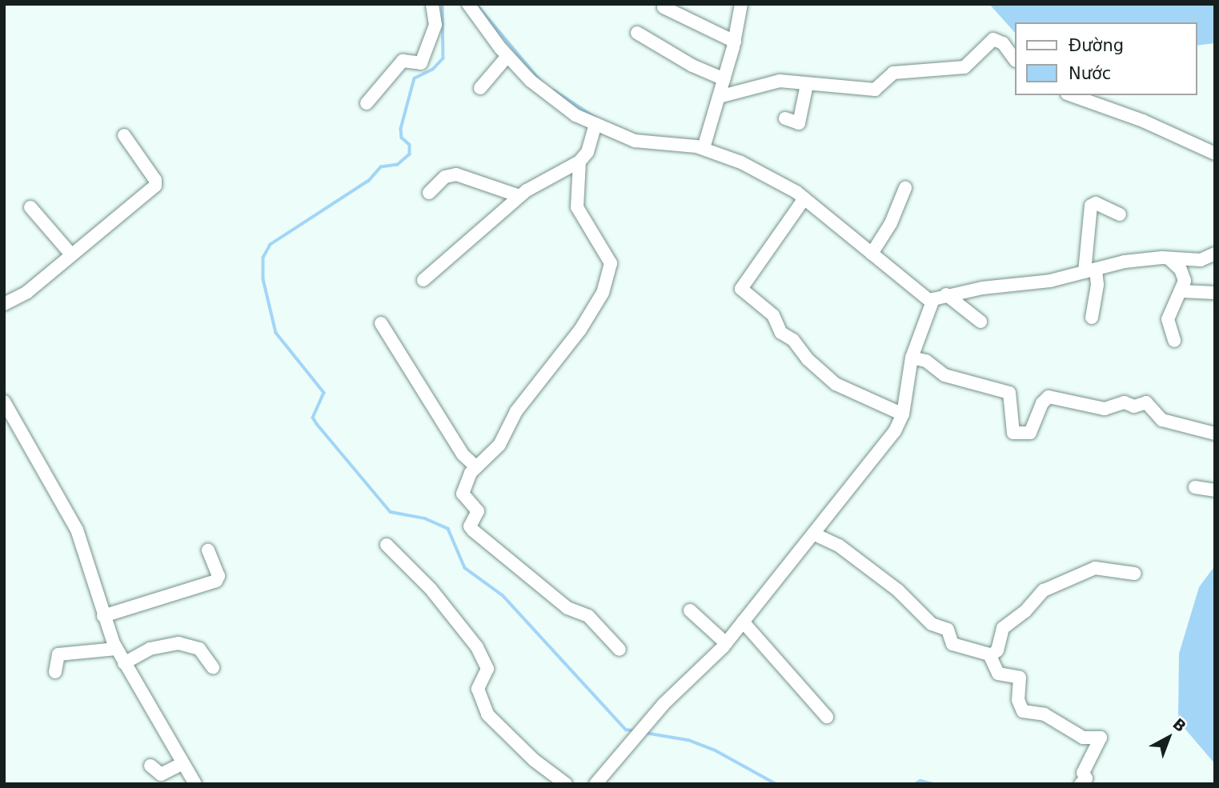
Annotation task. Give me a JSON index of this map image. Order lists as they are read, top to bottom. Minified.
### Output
{"legend":["Đường","Nước"],"north":"top right"}
